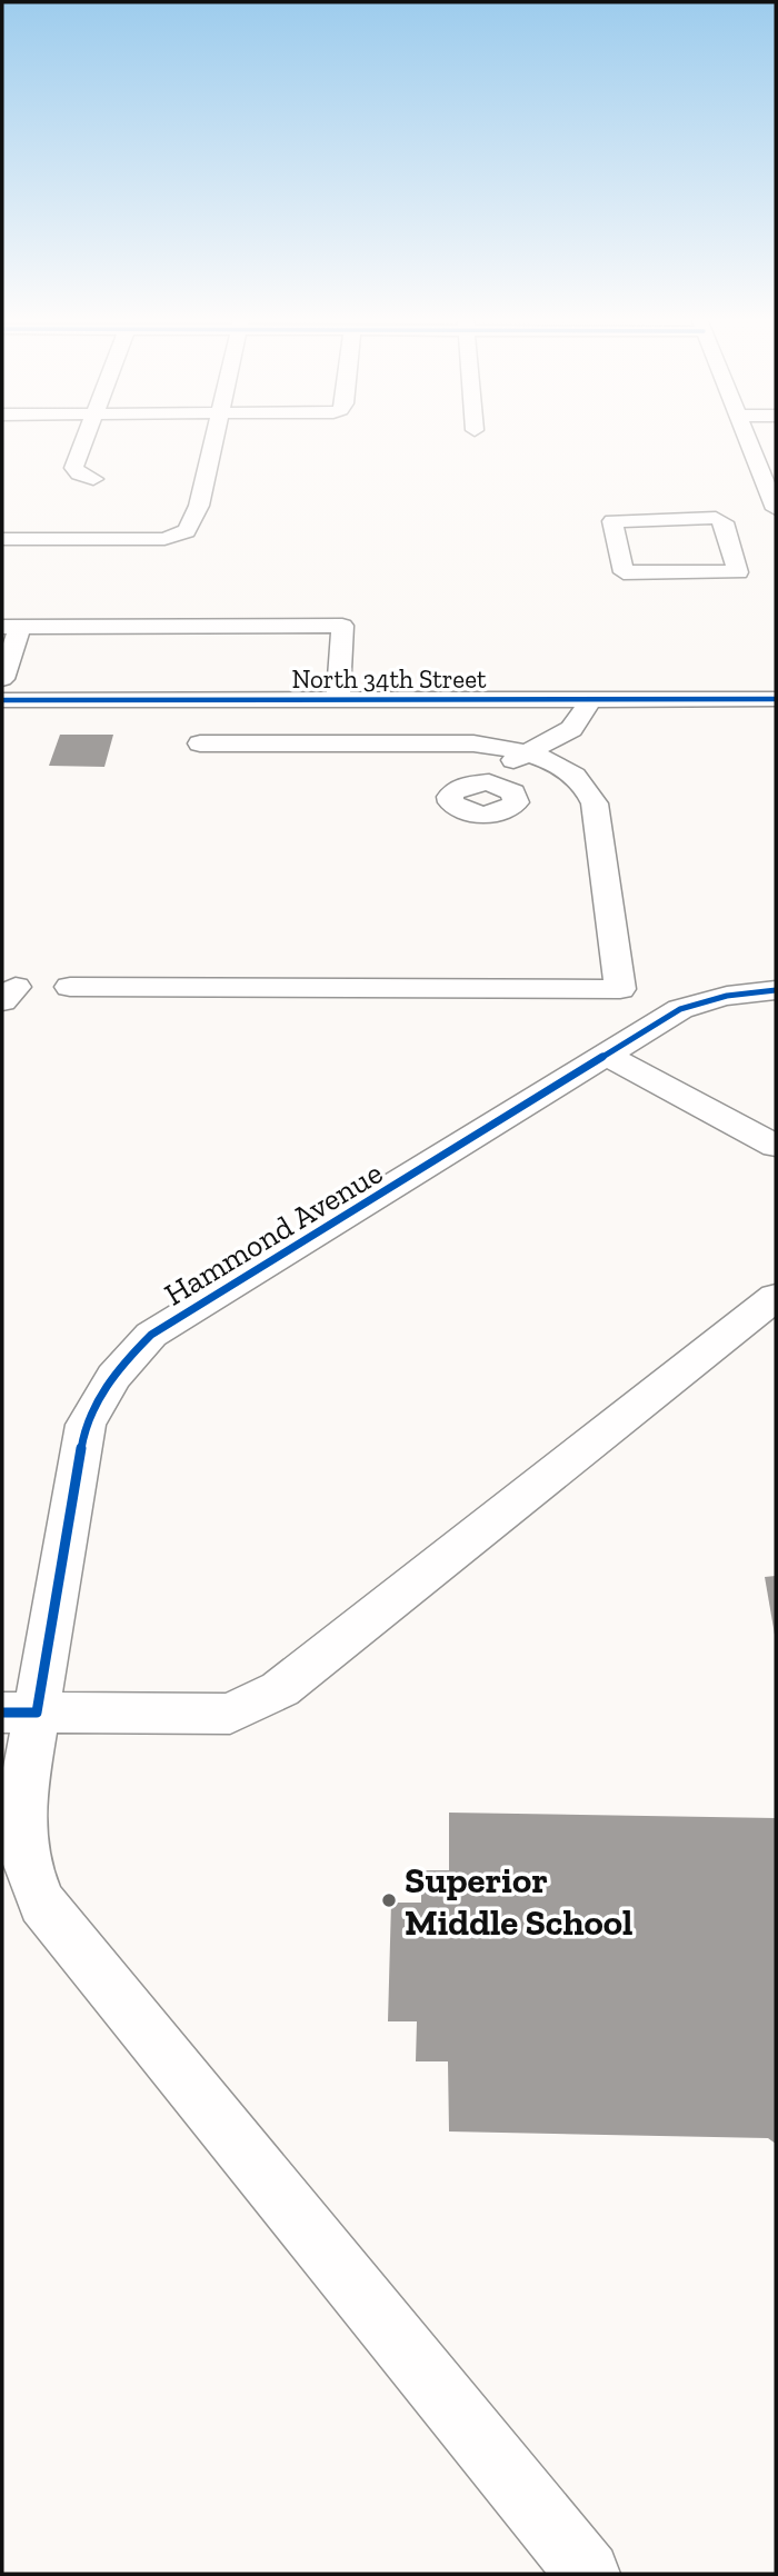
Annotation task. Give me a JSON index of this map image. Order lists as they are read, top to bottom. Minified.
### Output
{"streets":{"street":["North 34th Street","Hammond Avenue"]},"places":["Superior Middle School"]}
